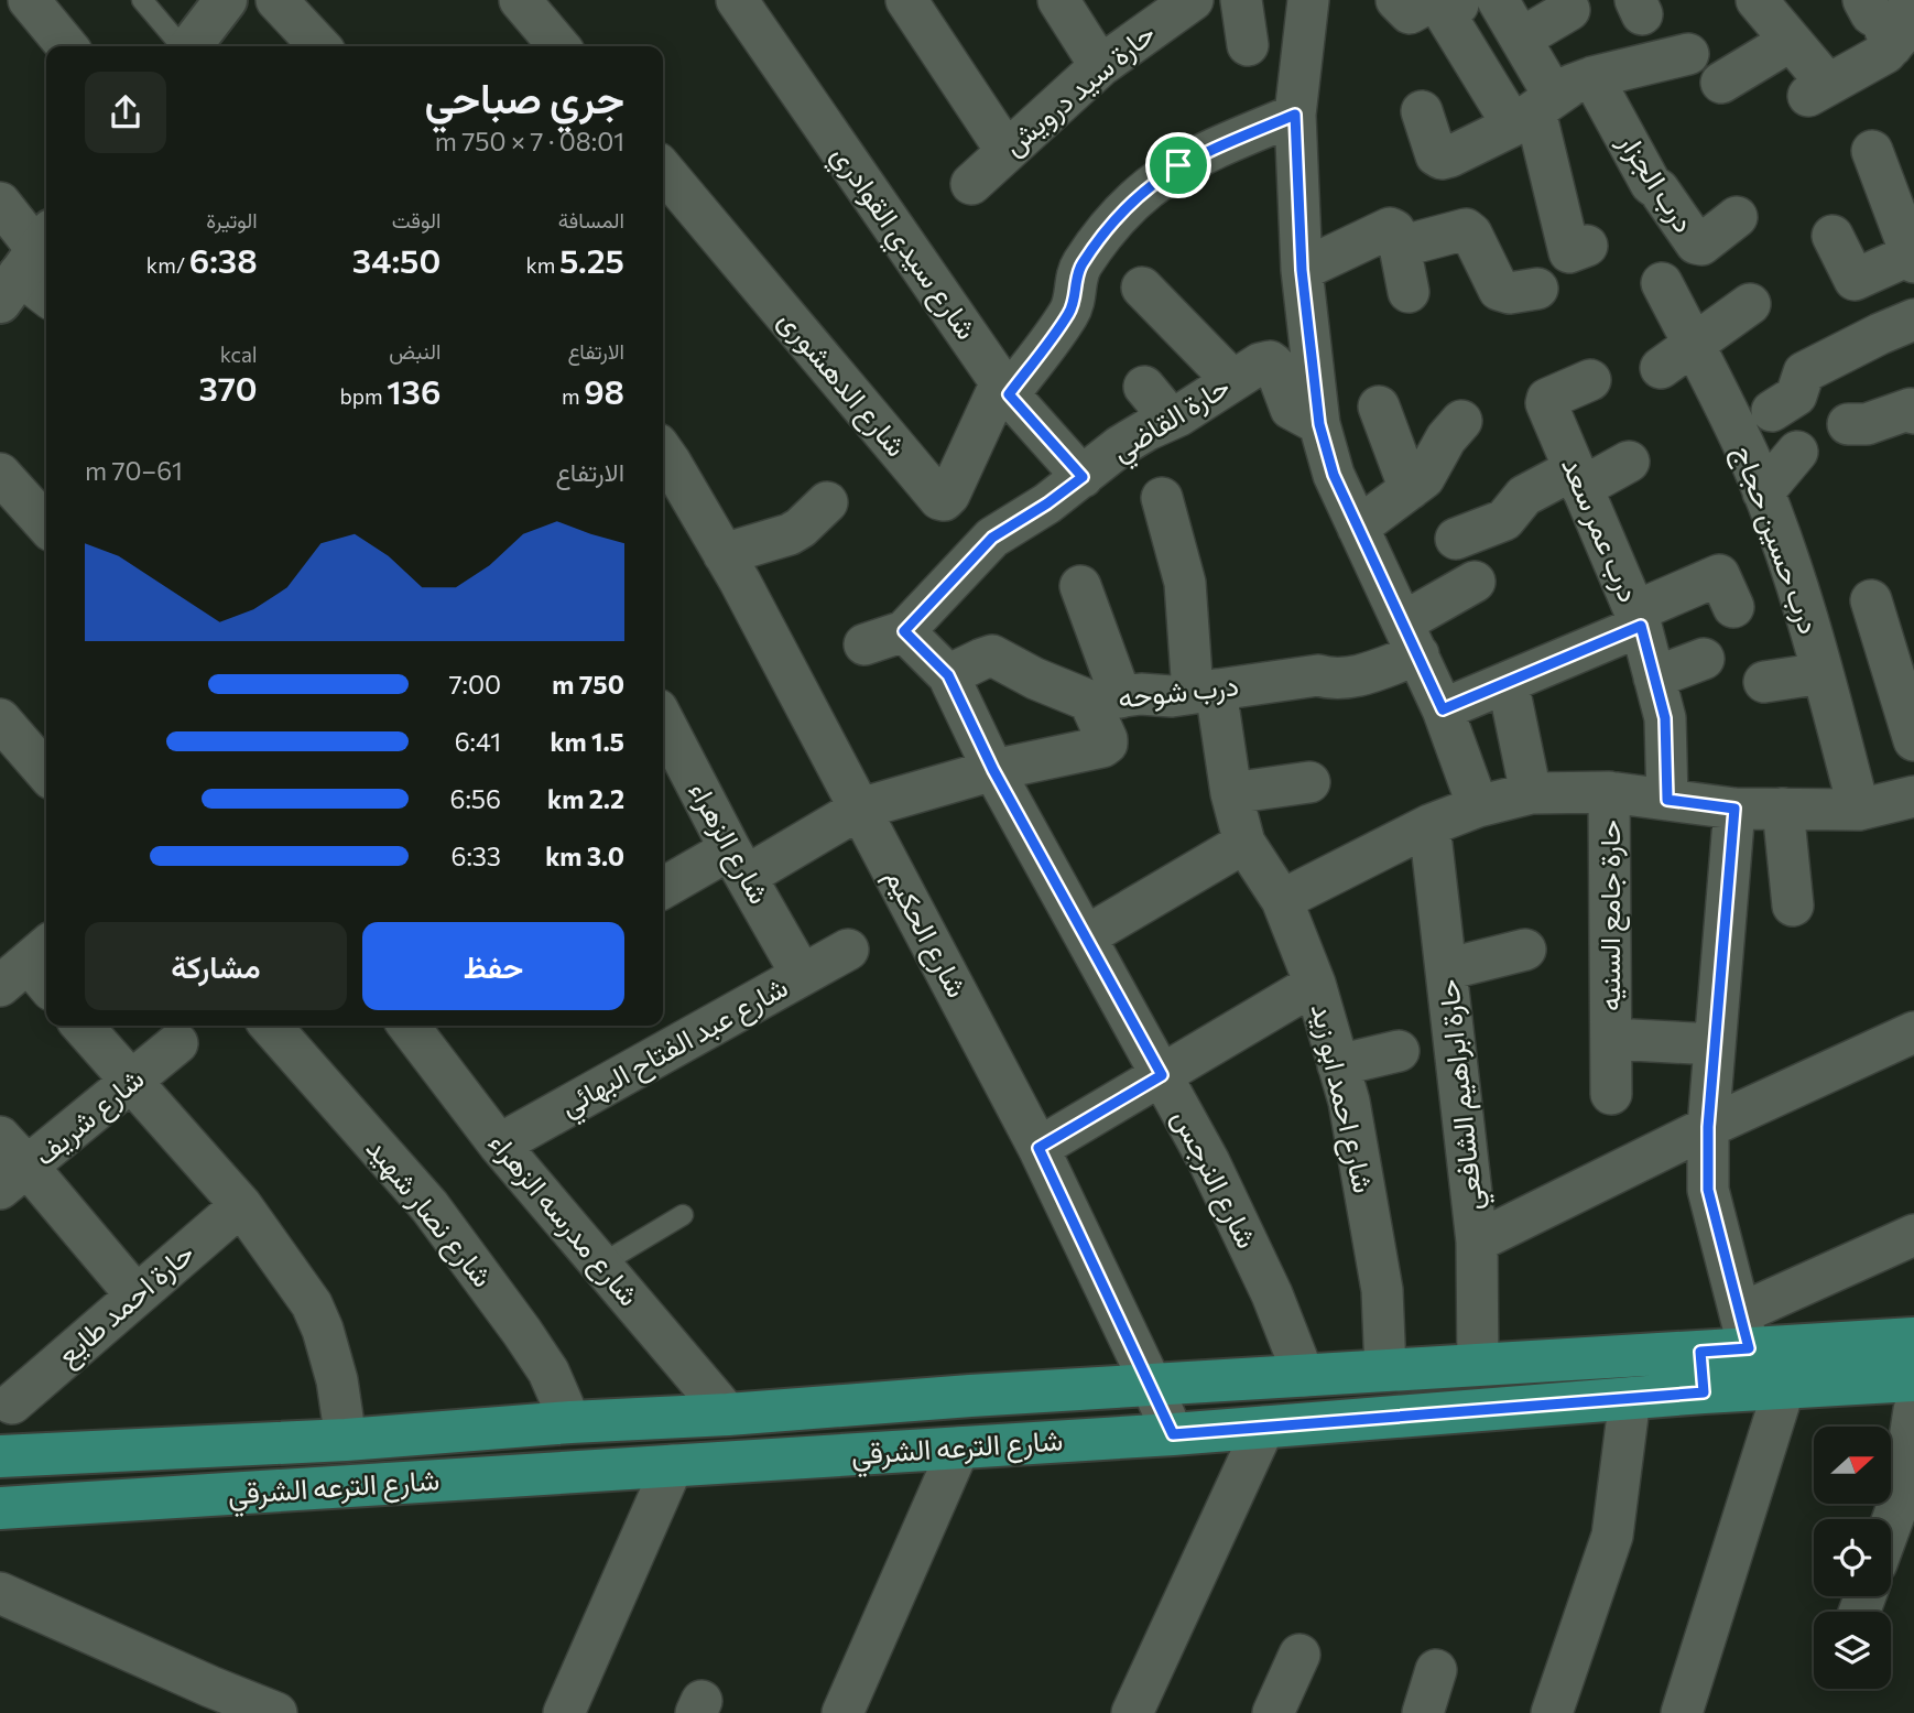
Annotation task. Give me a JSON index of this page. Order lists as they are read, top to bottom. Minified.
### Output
{"streets":{"main road":["شارع الترعه الشرقي"],"street":["حارة سيد درويش","درب الجزار","شارع سيدي القوادري","شارع الدهشورى","حارة القاضي","درب عمر سعد","درب حسين حجاج","درب شوحه","شارع الزهراء","حارة جامع السنيه","شارع الحكيم","شارع عبد الفتاح البهائي","حارة ابراهيم الشافعي","شارع احمد ابو زيد","شارع شريف","شارع النرجس","شارع نصار شهيد","شارع مدرسه الزهراء","حارة احمد طايع"]},"crossings":[["شارع سيدي القوادري","شارع الدهشورى"],["شارع سيدي القوادري","حارة القاضي"],["حارة القاضي","شارع النرجس"],["درب شوحه","شارع احمد ابو زيد"],["درب شوحه","شارع النرجس"],["شارع الزهراء","شارع عبد الفتاح البهائي"],["شارع الحكيم","شارع الترعه الشرقي"],["شارع عبد الفتاح البهائي","شارع مدرسه الزهراء"],["حارة ابراهيم الشافعي","شارع الترعه الشرقي"],["شارع احمد ابو زيد","شارع الترعه الشرقي"],["شارع النرجس","شارع الترعه الشرقي"],["شارع نصار شهيد","شارع الترعه الشرقي"],["شارع مدرسه الزهراء","شارع الترعه الشرقي"]],"north":"right","page":{"heading":["جري صباحي","08:01 · 7 × 750 m"],"stats":[["المسافة","5.25 km"],["الوقت","34:50"],["الوتيرة","6:38 /km"],["الارتفاع","98 m"],["النبض","136 bpm"],["kcal","370"]],"chart":["الارتفاع","61–70 m"],"list":[{"name":"750 m","note":"7:00"},{"name":"1.5 km","note":"6:41"},{"name":"2.2 km","note":"6:56"},{"name":"3.0 km","note":"6:33"}],"buttons":["حفظ","مشاركة"]}}
